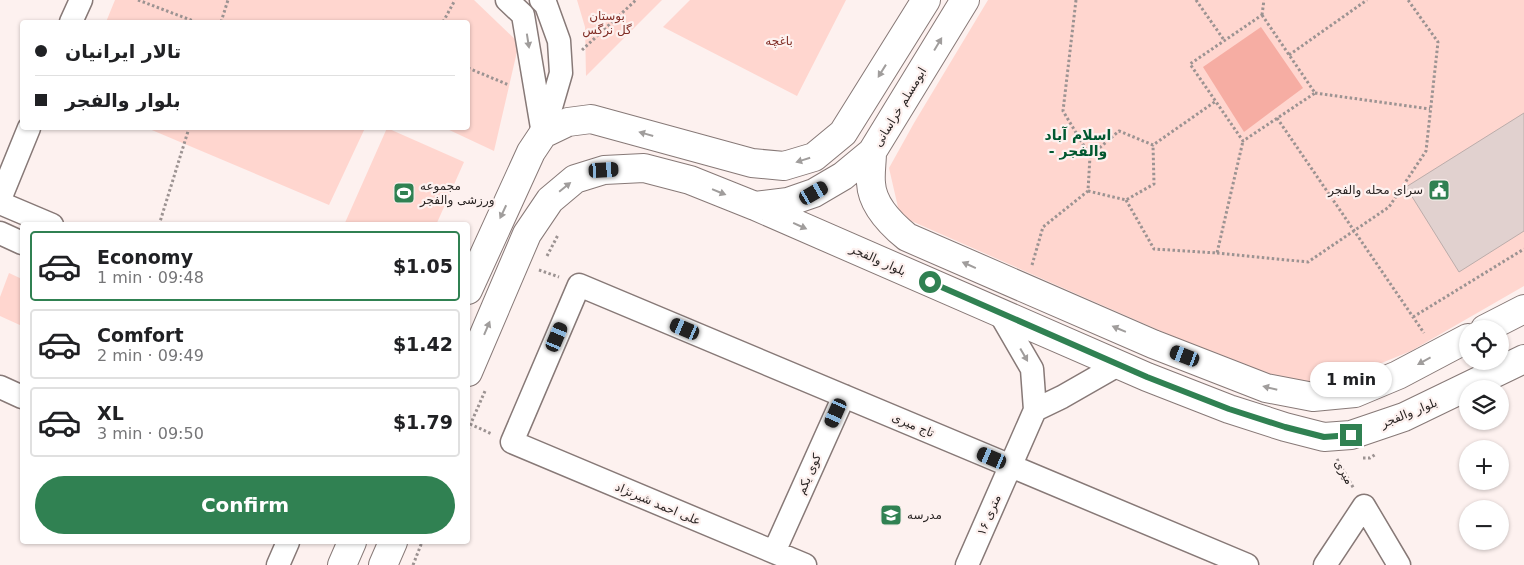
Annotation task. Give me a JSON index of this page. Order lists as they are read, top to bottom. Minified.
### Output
{"streets":{"main road":["ابومسلم خراسانی","بلوار والفجر"],"street":["تاج میری","کوی یکم","علی احمد شیرنژاد","۱۶ متری"],"path":["میری"]},"crossings":[["ابومسلم خراسانی","بلوار والفجر"],["بلوار والفجر","میری"],["تاج میری","کوی یکم"],["تاج میری","علی احمد شیرنژاد"],["تاج میری","۱۶ متری"],["کوی یکم","علی احمد شیرنژاد"]],"one_way":["ابومسلم خراسانی"],"districts":["اسلام آباد - والفجر"],"parks":["بوستان گل نرگس","باغچه"],"places":{"public building":["سرای محله والفجر"],"sports":["مجموعه ورزشی والفجر"],"school or university":["مدرسه"]},"page":{"banner":["تالار ایرانیان","بلوار والفجر"],"list":[{"name":"Economy","note":"1 min · 09:48","value":"$1.05"},{"name":"Comfort","note":"2 min · 09:49","value":"$1.42"},{"name":"XL","note":"3 min · 09:50","value":"$1.79"}],"map_buttons":["+","−"],"bubble":"1 min","buttons":"Confirm"}}
